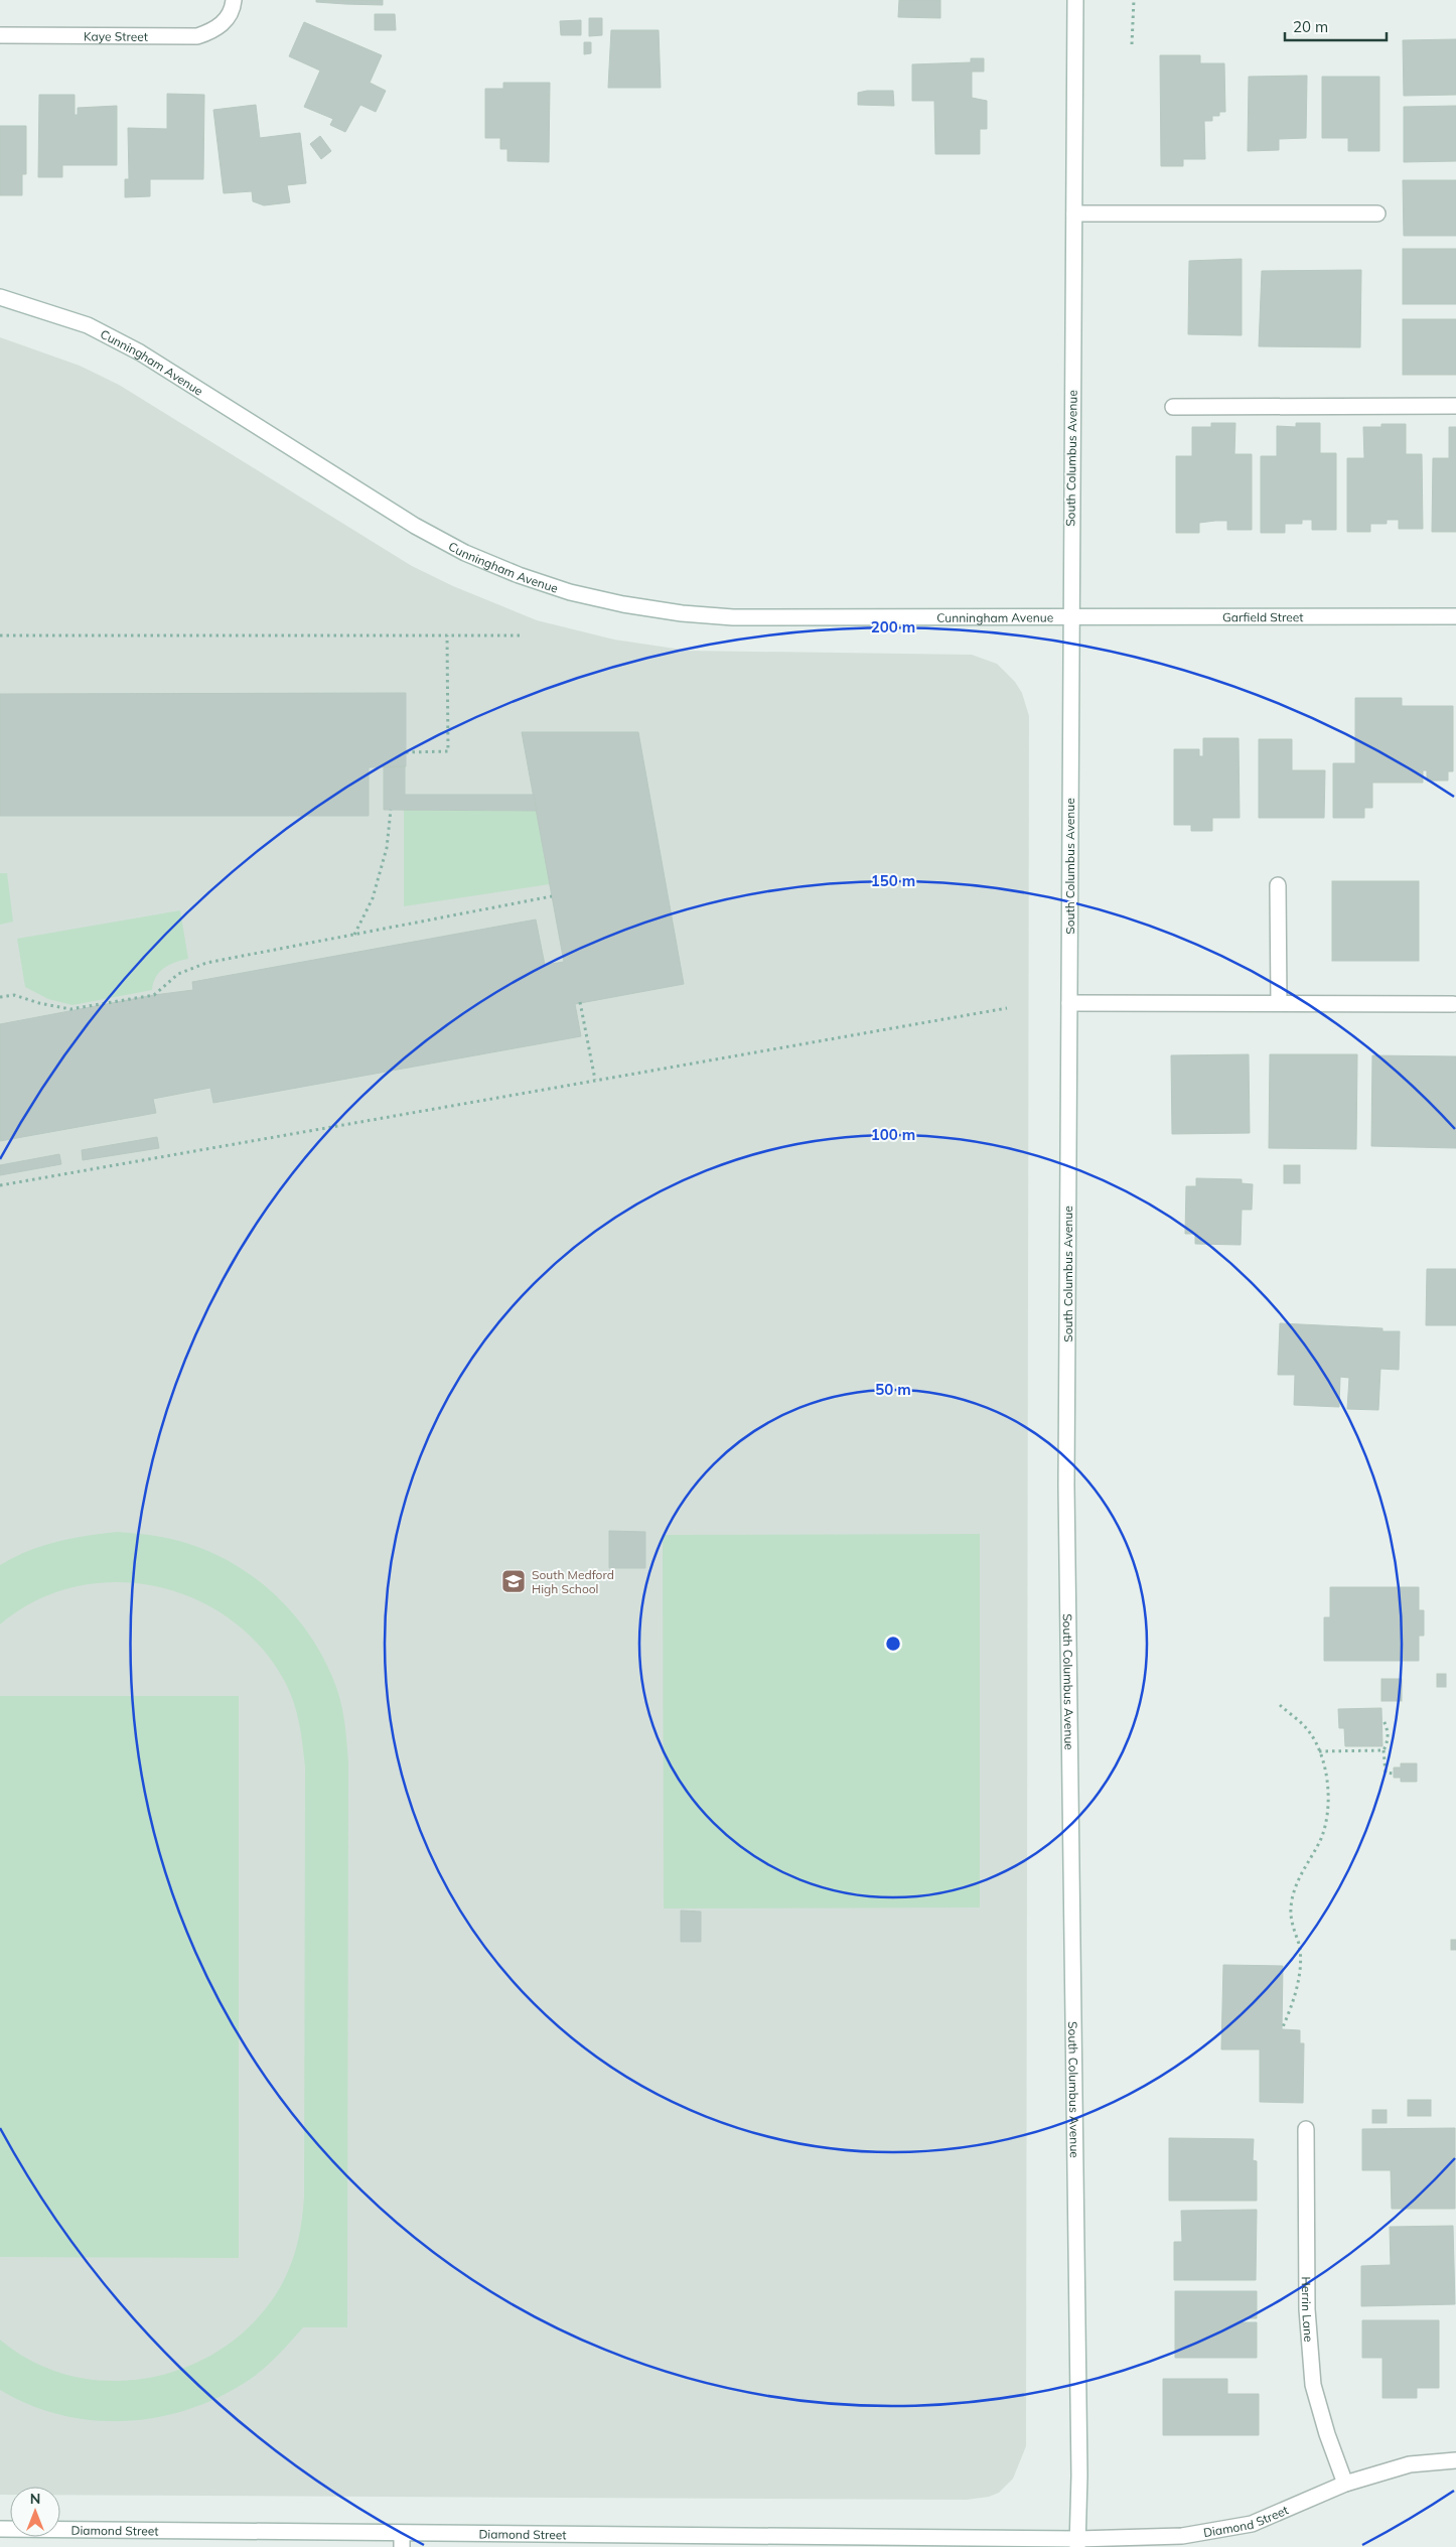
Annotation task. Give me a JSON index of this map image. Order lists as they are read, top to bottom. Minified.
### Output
{"streets":{"main road":["Kaye Street","Cunningham Avenue","South Columbus Avenue","Garfield Street","Herrin Lane","Diamond Street"]},"crossings":[["Cunningham Avenue","South Columbus Avenue"],["Cunningham Avenue","Garfield Street"],["South Columbus Avenue","Garfield Street"],["South Columbus Avenue","Diamond Street"],["Herrin Lane","Diamond Street"]],"places":{"school or university":["South Medford High School"]},"scale_bar":"20 m","north":"top","rings":["200 m","150 m","100 m","50 m"]}
